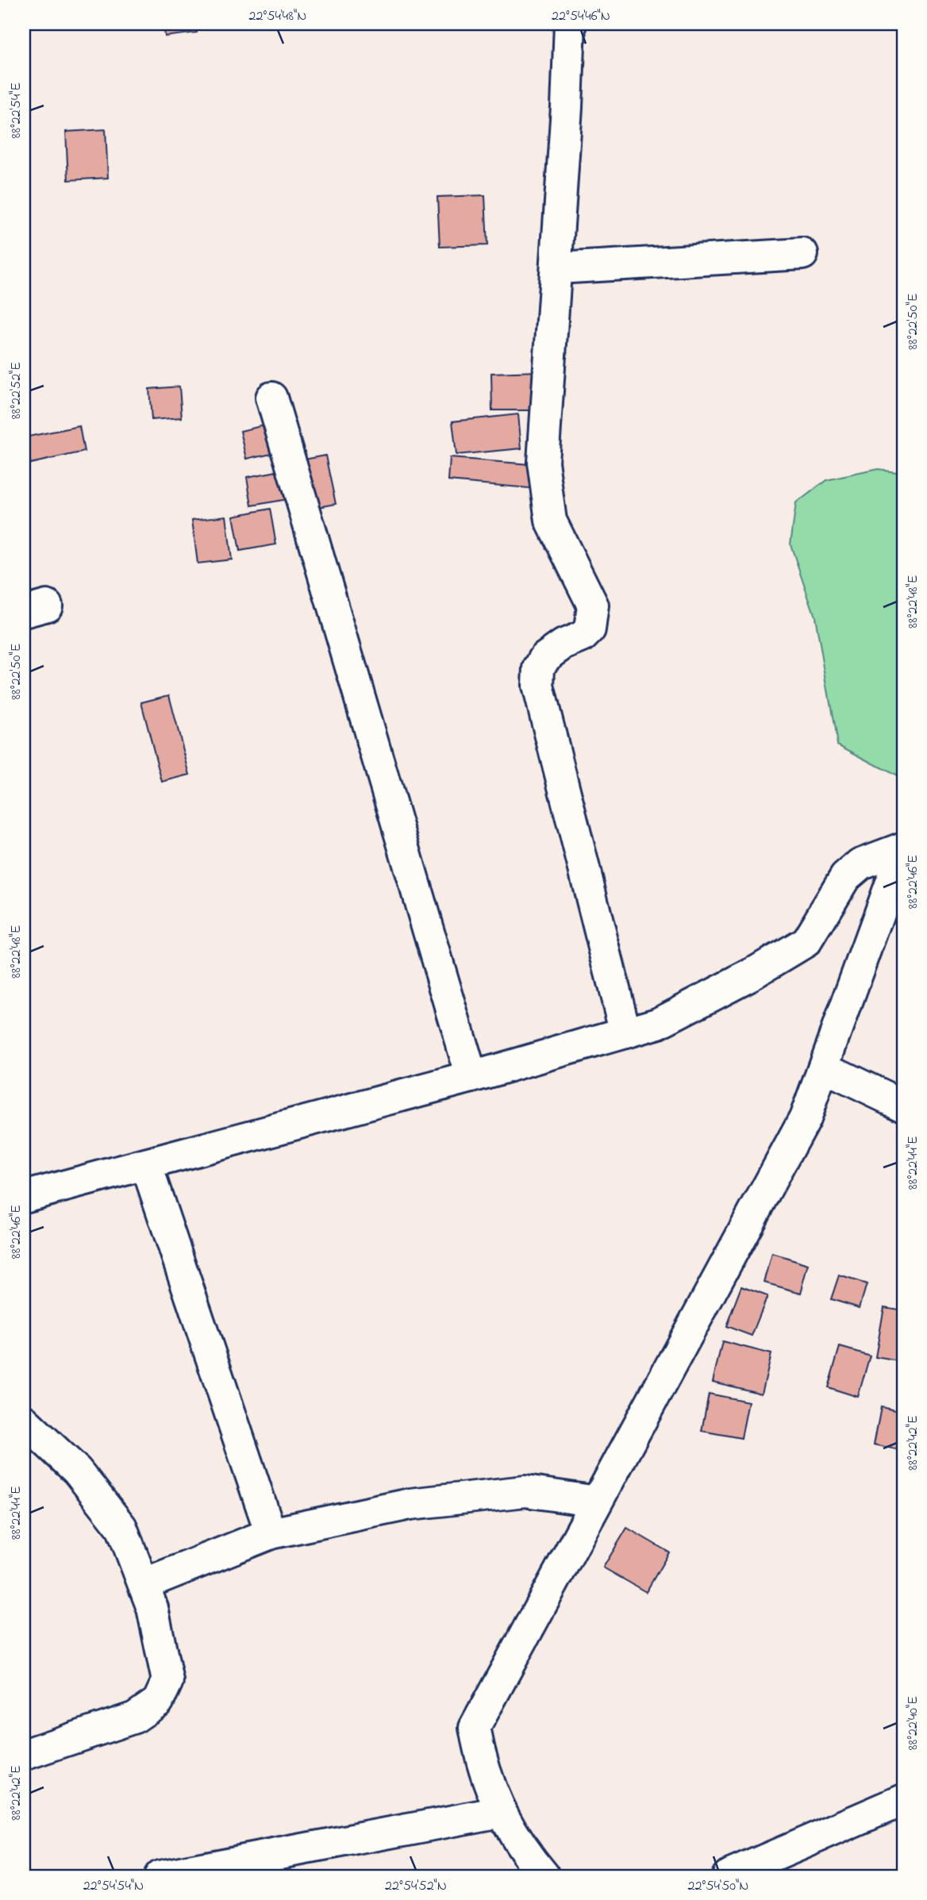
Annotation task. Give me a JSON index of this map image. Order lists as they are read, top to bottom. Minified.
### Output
{"coordinates":["22°54'48\"N","22°54'46\"N","88°22'54\"E","88°22'50\"E","88°22'52\"E","88°22'48\"E","88°22'46\"E","88°22'44\"E","88°22'42\"E","88°22'40\"E","22°54'54\"N","22°54'52\"N","22°54'50\"N"]}
